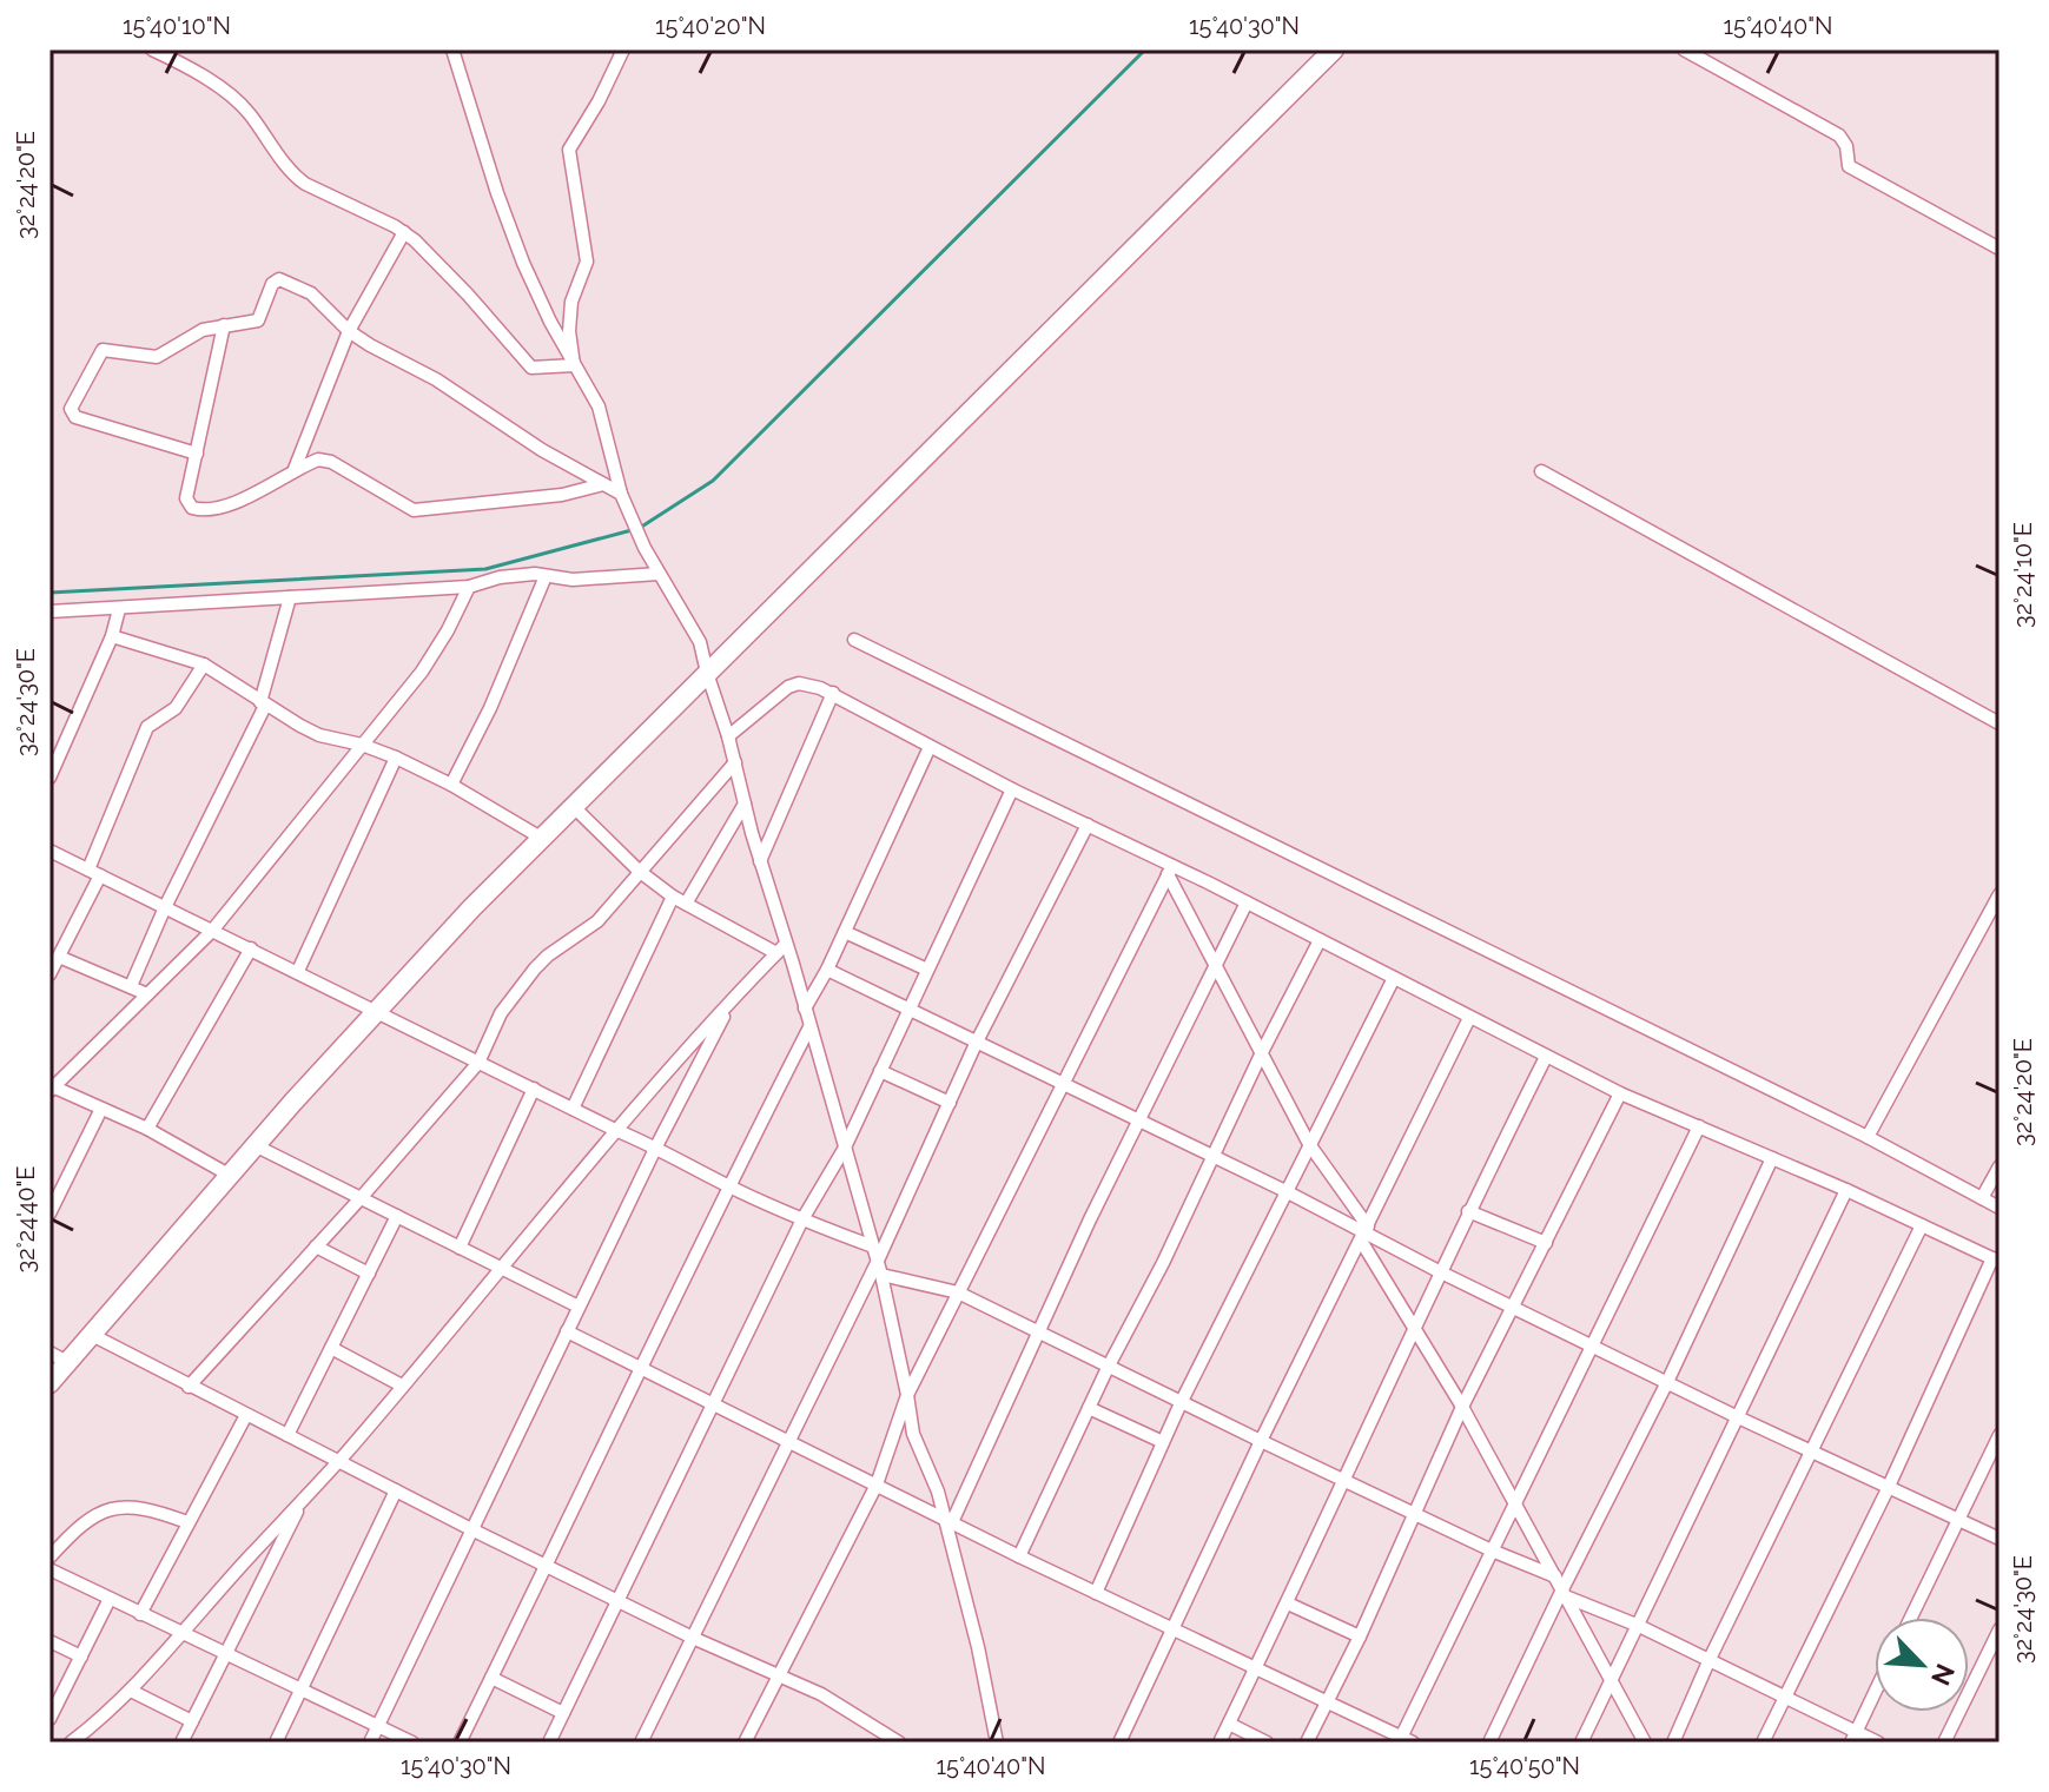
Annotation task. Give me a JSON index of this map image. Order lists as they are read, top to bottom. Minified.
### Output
{"north":"bottom right","coordinates":["15°40'10\"N","15°40'20\"N","15°40'30\"N","15°40'40\"N","32°24'20\"E","32°24'10\"E","32°24'30\"E","32°24'40\"E","15°40'50\"N"]}
